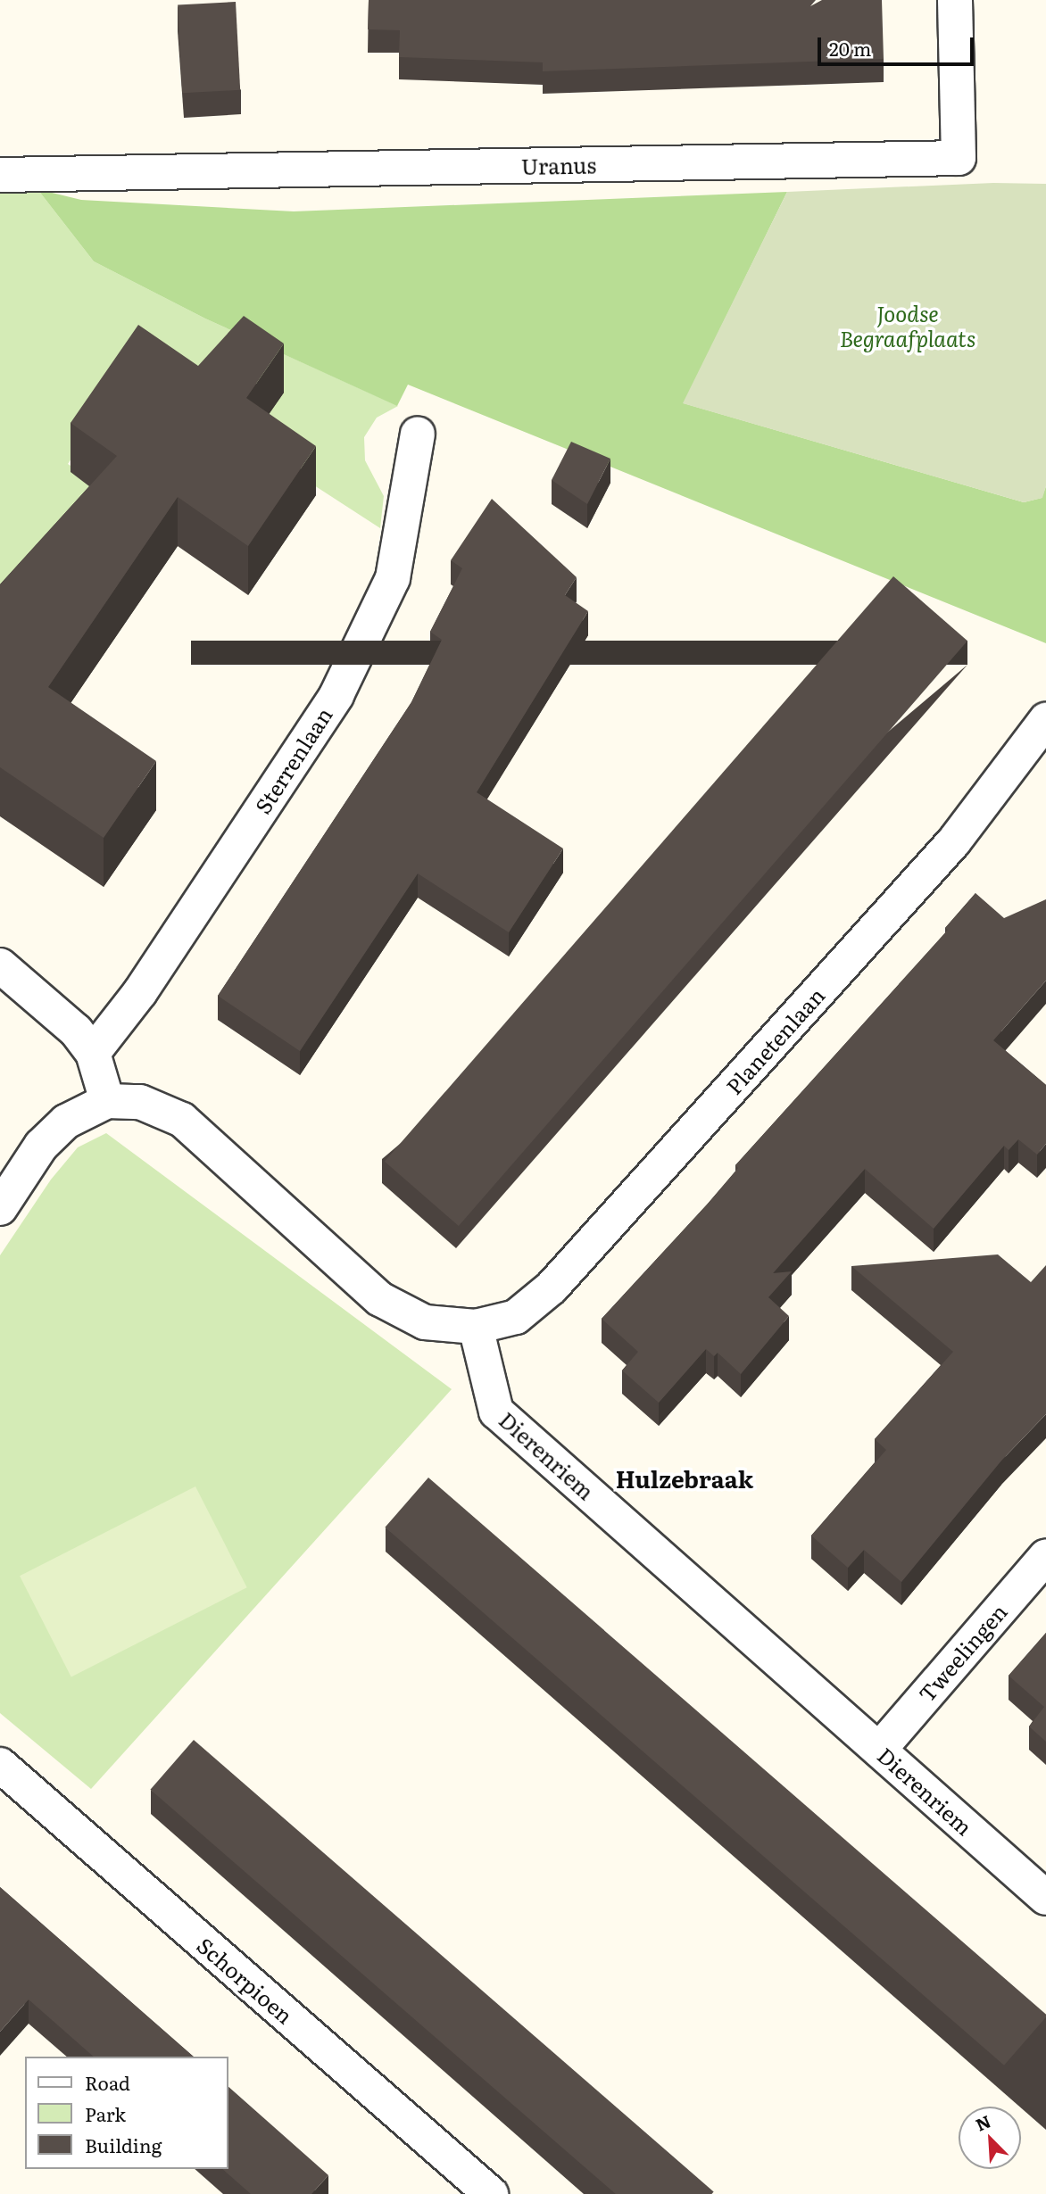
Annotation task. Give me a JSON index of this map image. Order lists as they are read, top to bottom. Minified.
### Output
{"streets":{"street":["Uranus","Sterrenlaan","Planetenlaan","Dierenriem","Tweelingen","Schorpioen"]},"crossings":[["Planetenlaan","Dierenriem"],["Dierenriem","Tweelingen"]],"districts":["Hulzebraak"],"parks":["Joodse Begraafplaats"],"legend":["Road","Park","Building"],"scale_bar":"20 m","north":"top left"}
